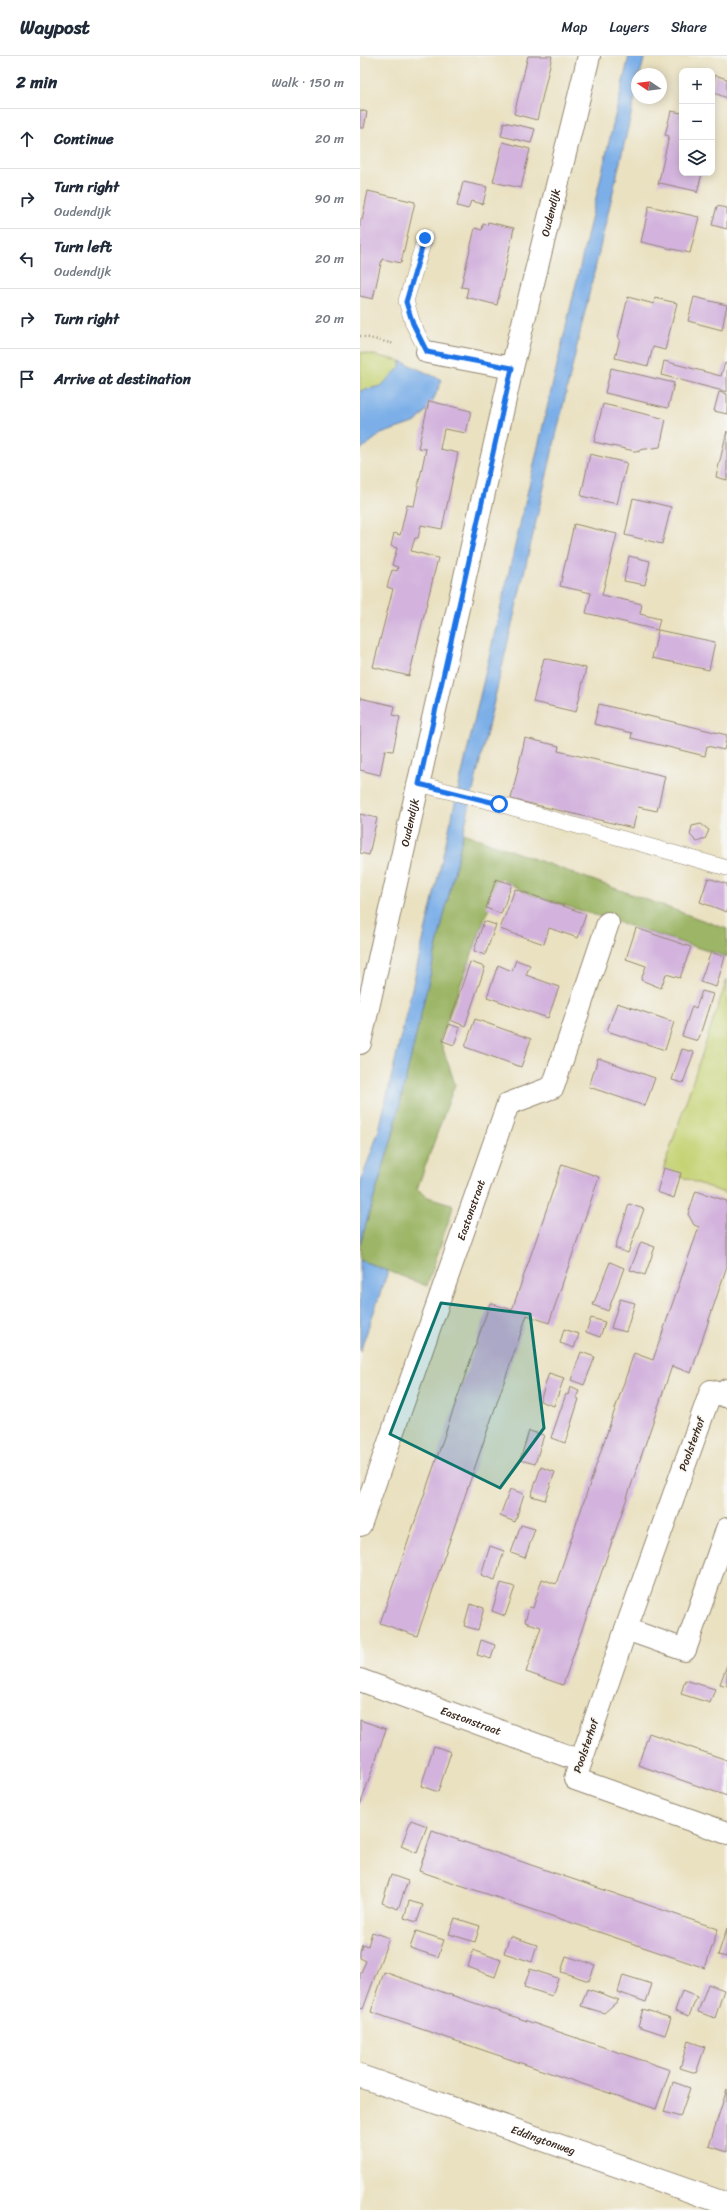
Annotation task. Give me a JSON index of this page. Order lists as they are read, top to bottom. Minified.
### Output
{"streets":{"street":["Oudendijk","Eastonstraat","Poolsterhof","Eddingtonweg"]},"crossings":[["Eastonstraat","Poolsterhof"]],"north":"left","page":{"header":"Waypost","nav":["Map","Layers","Share"],"heading":["2 min","Walk · 150 m"],"map_buttons":["+","−"],"list":[["Continue","20 m"],["Turn right","Oudendijk","90 m"],["Turn left","Oudendijk","20 m"],["Turn right","20 m"],"Arrive at destination"]}}
